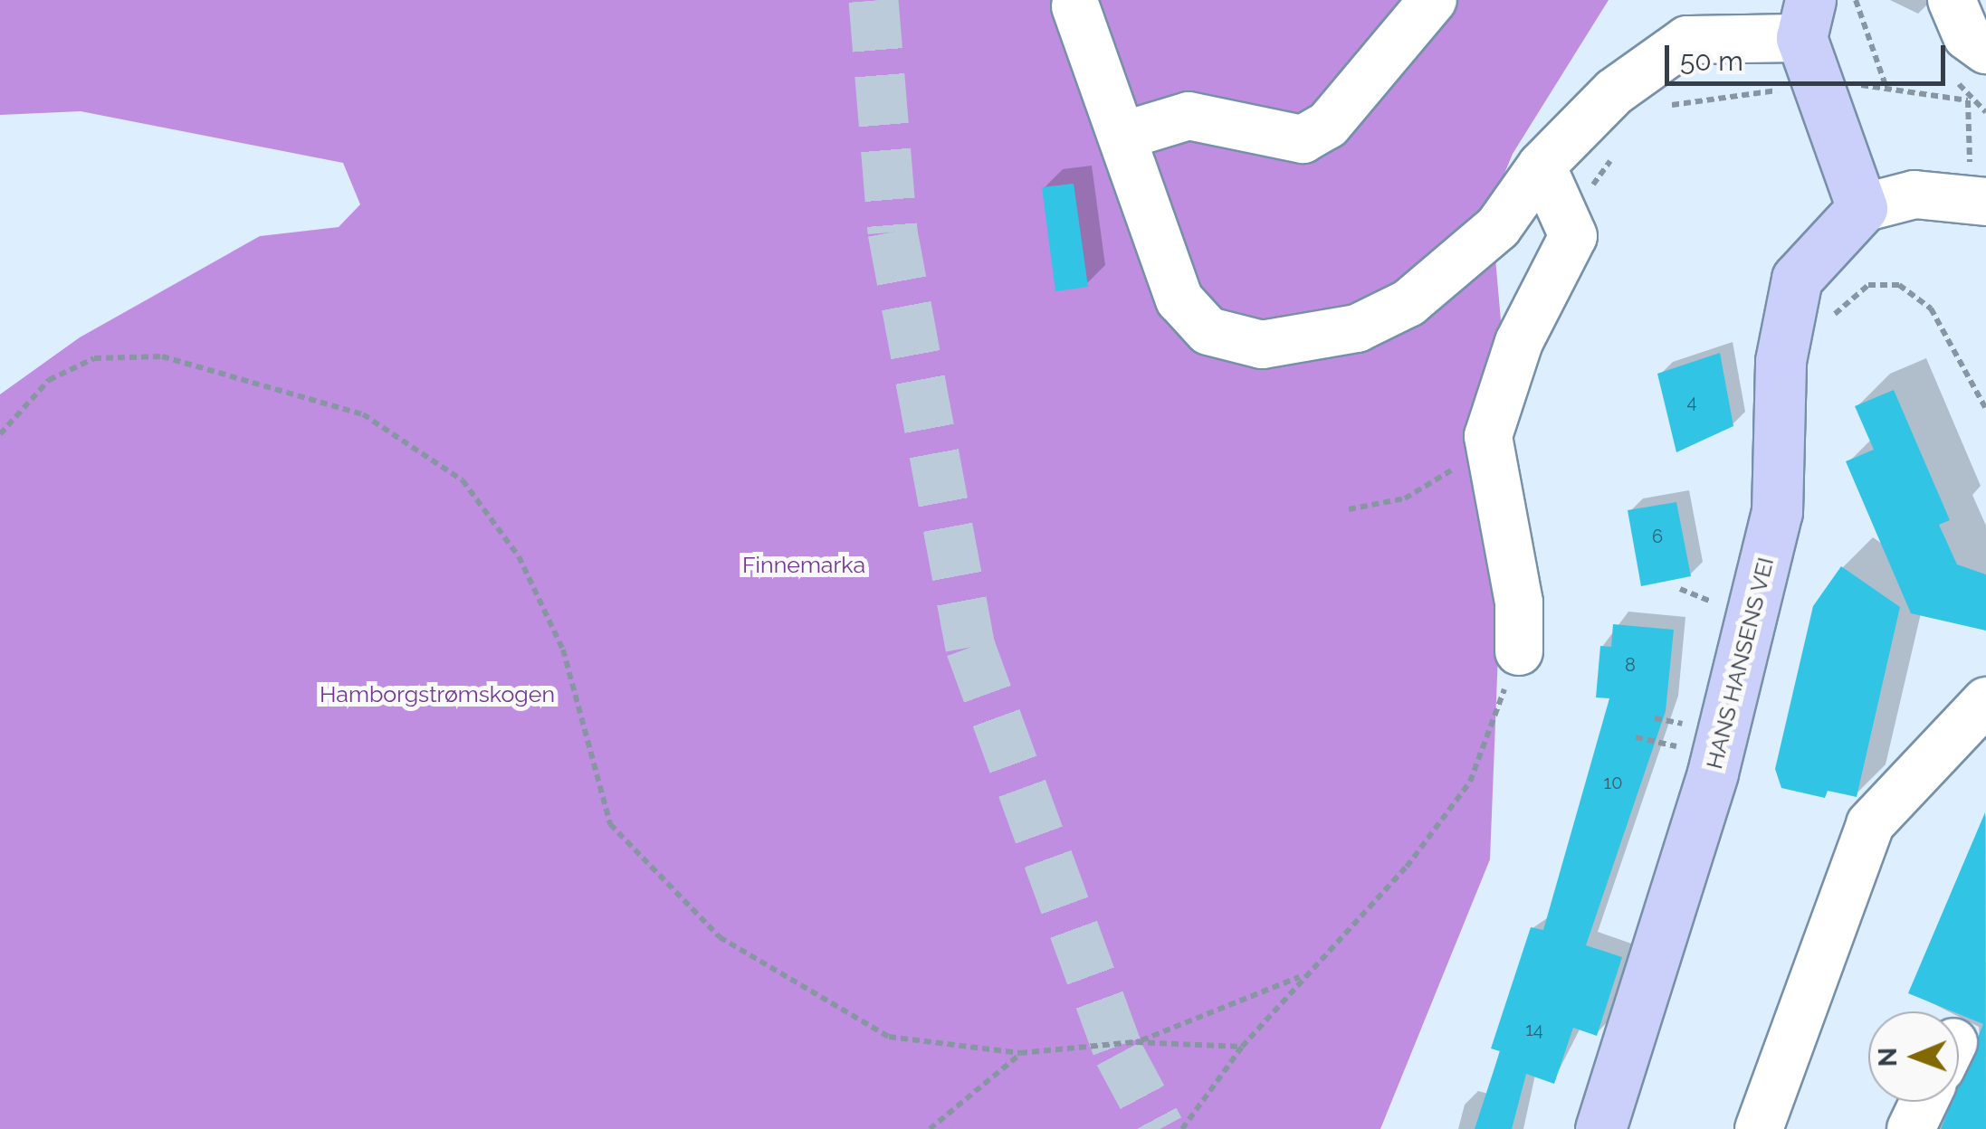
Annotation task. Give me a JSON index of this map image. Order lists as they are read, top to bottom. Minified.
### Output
{"streets":{"main road":["HANS HANSENS VEI"]},"parks":["Finnemarka","Hamborgstrømskogen"],"house_numbers":["4","6","8","10","14"],"scale_bar":"50 m","north":"left"}
